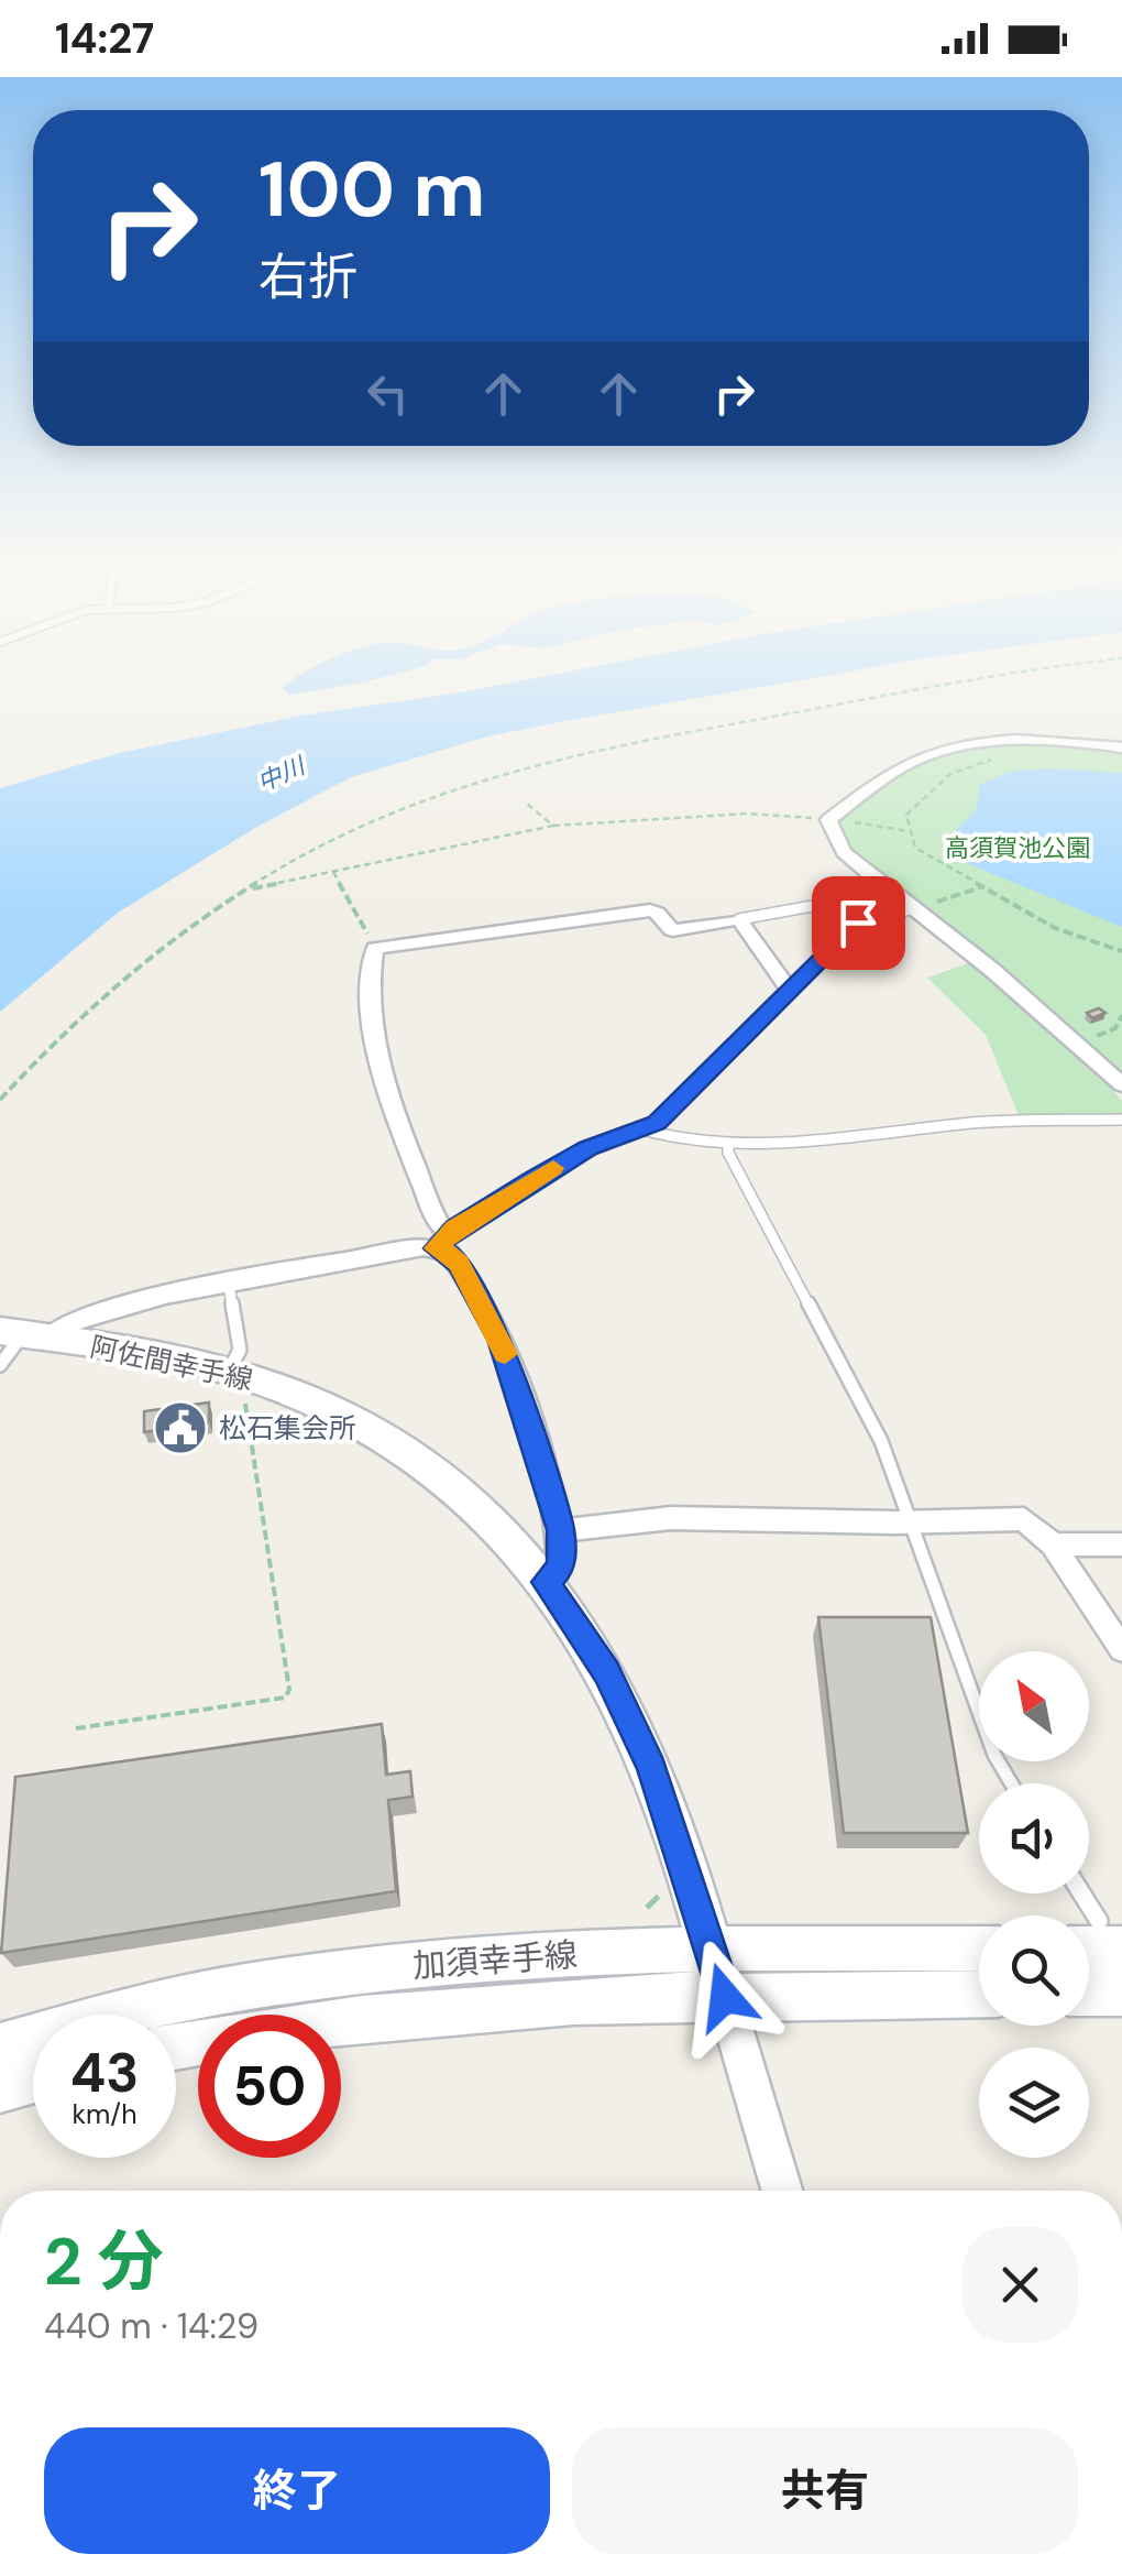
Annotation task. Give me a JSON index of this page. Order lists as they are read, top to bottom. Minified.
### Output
{"streets":{"main road":["阿佐間幸手線","加須幸手線"]},"crossings":[["阿佐間幸手線","加須幸手線"]],"water":["中川"],"parks":["高須賀池公園"],"places":{"public building":["松石集会所"]},"north":"top left","page":{"status":"14:27","turn":["100 m","右折"],"speed":"43 km/h","limit":"50","heading":["2 分","440 m · 14:29"],"buttons":["終了","共有"]}}
